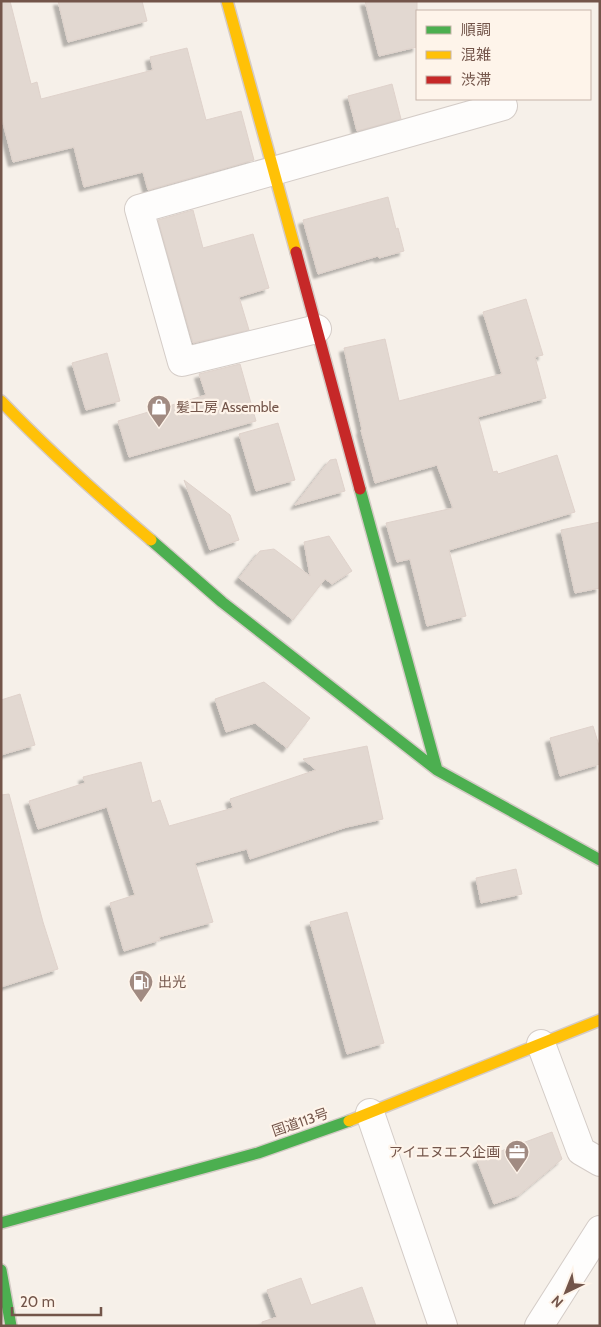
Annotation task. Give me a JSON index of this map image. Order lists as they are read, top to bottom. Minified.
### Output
{"streets":{"main road":["国道113号"]},"places":{"shop":["髪工房 Assemble"],"fuel station":["出光"],"office":["アイエヌエス企画"]},"legend":["順調","混雑","渋滞"],"scale_bar":"20 m","north":"bottom left"}
